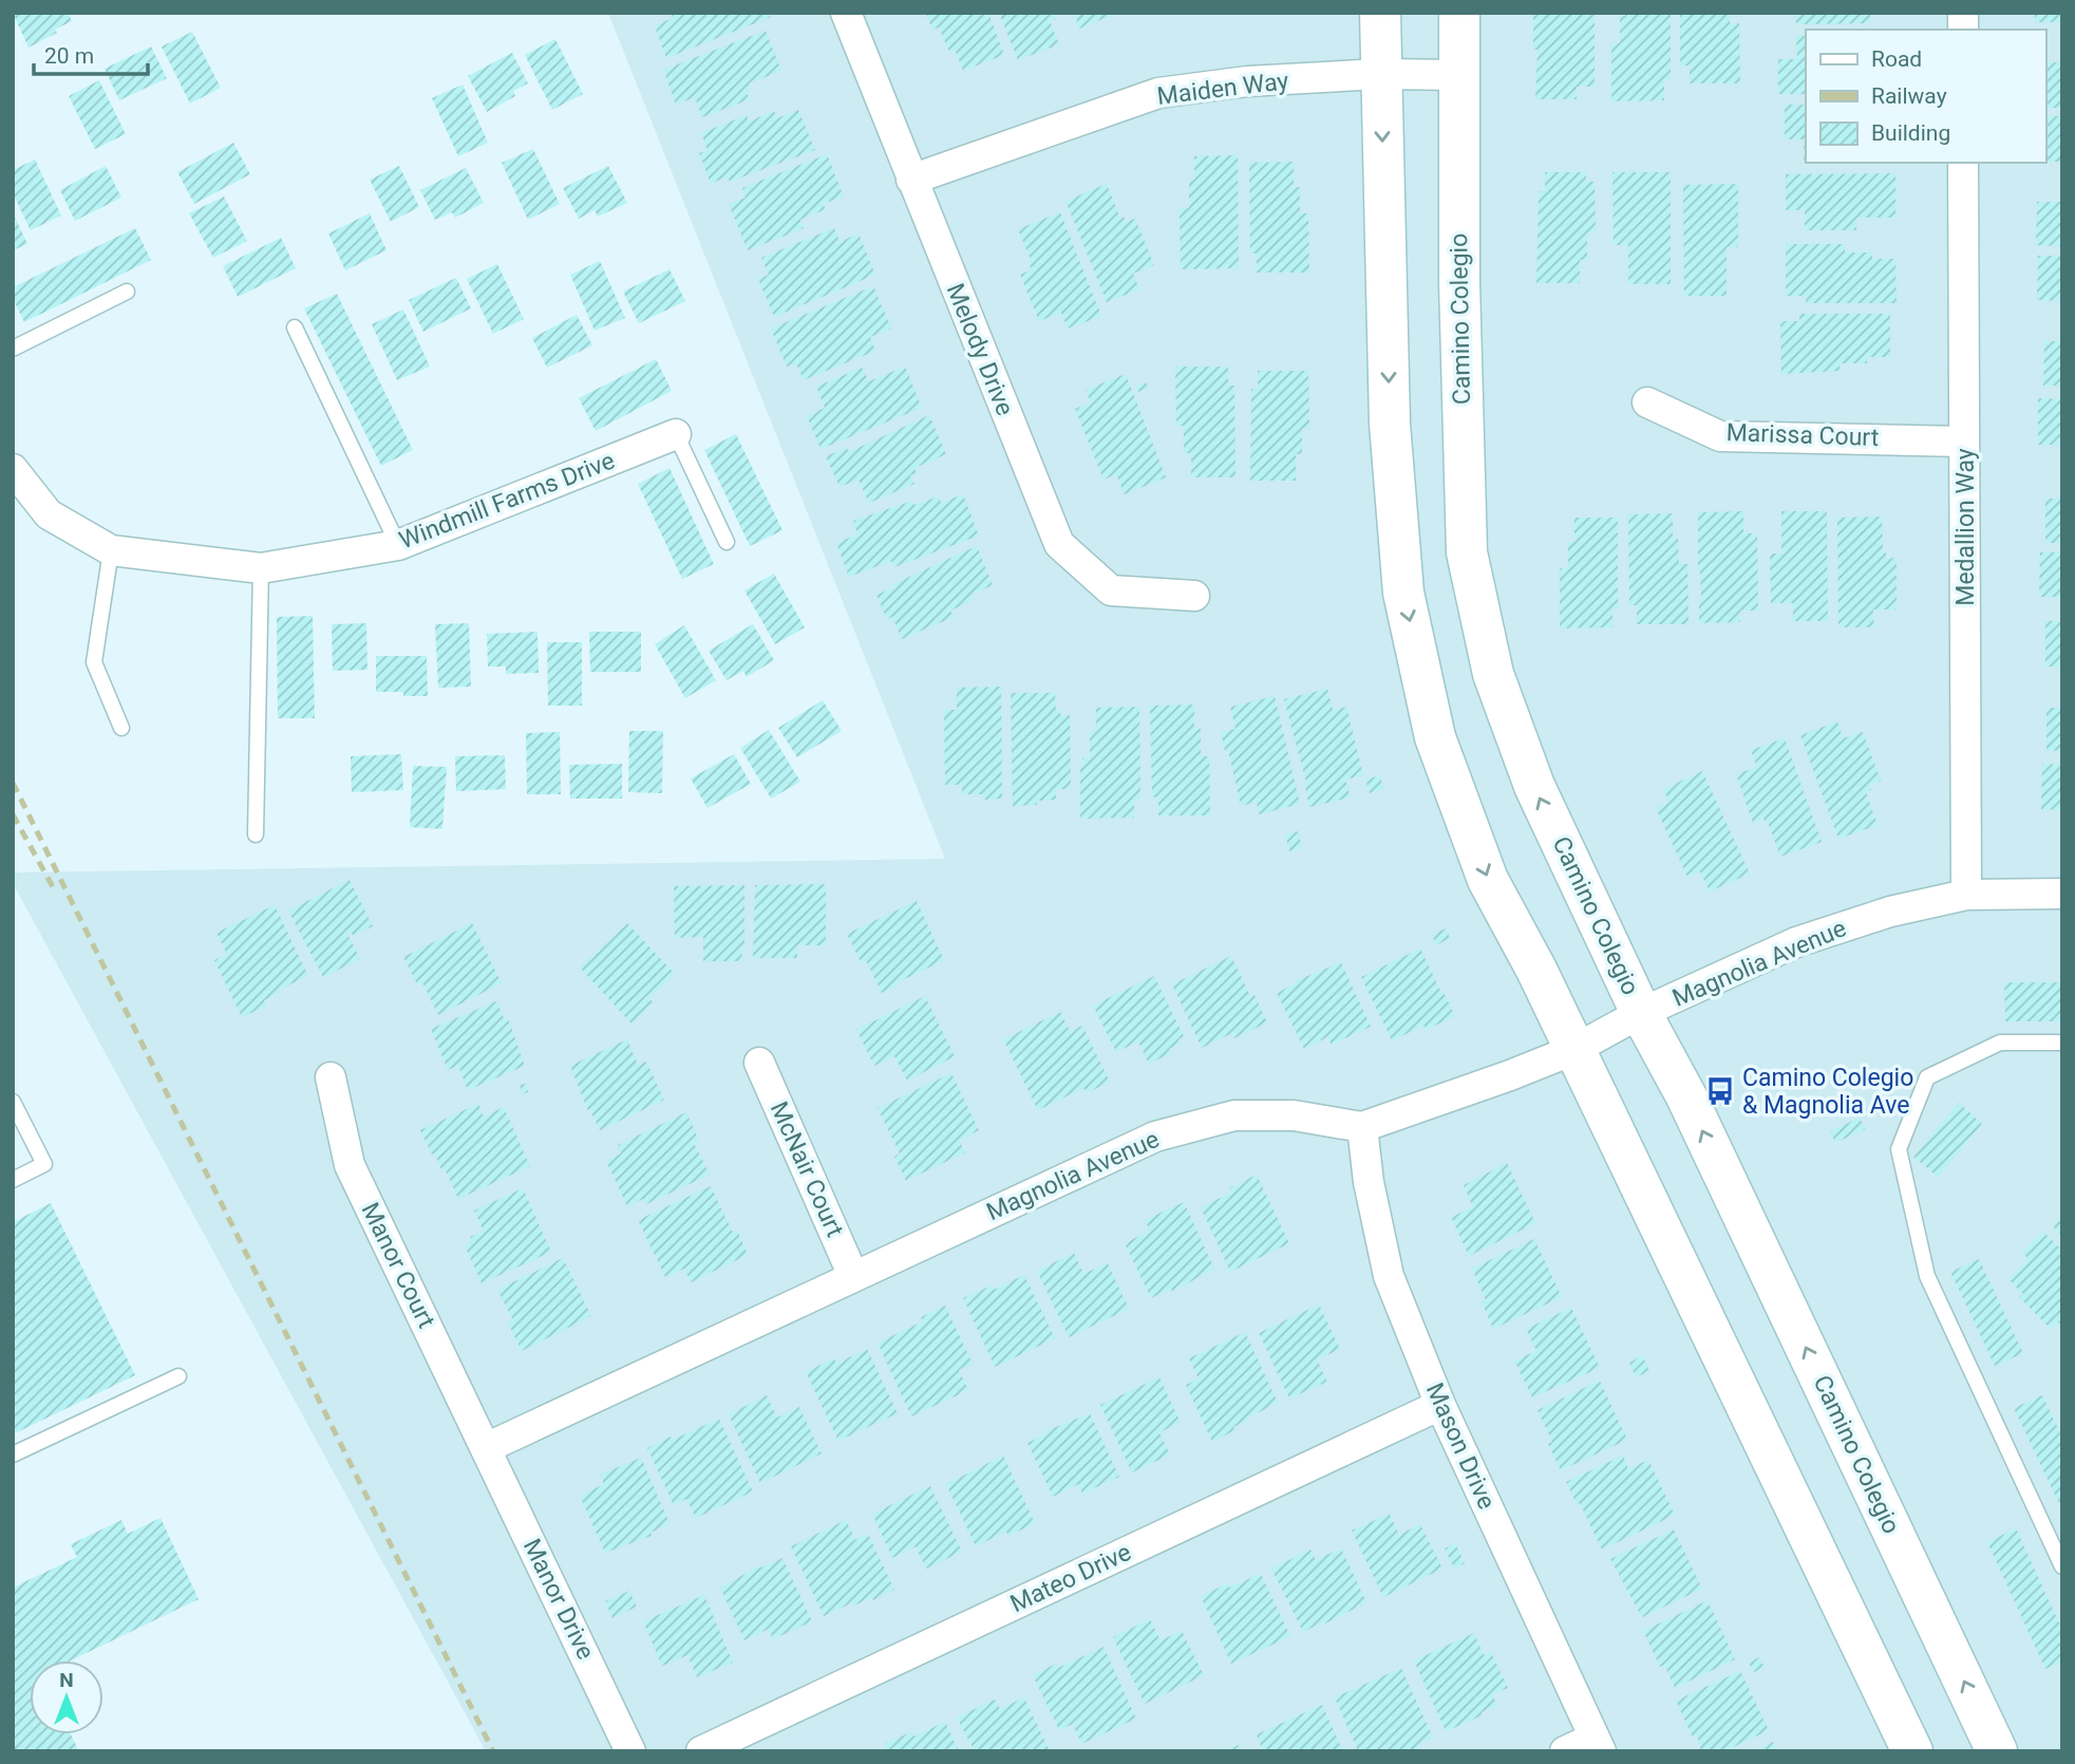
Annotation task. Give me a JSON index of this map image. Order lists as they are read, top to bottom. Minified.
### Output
{"streets":{"street":["Maiden Way","Camino Colegio","Melody Drive","Marissa Court","Windmill Farms Drive","Medallion Way","Magnolia Avenue","McNair Court","Manor Court","Mason Drive","Mateo Drive","Manor Drive"]},"crossings":[["Maiden Way","Camino Colegio"],["Maiden Way","Melody Drive"],["Camino Colegio","Magnolia Avenue"],["Marissa Court","Medallion Way"],["Medallion Way","Magnolia Avenue"],["Magnolia Avenue","McNair Court"],["Magnolia Avenue","Manor Court"],["Magnolia Avenue","Mason Drive"],["Magnolia Avenue","Manor Drive"],["Manor Court","Manor Drive"],["Mason Drive","Mateo Drive"]],"places":{"bus stop":["Camino Colegio & Magnolia Ave"]},"legend":["Road","Railway","Building"],"scale_bar":"20 m","north":"top"}
